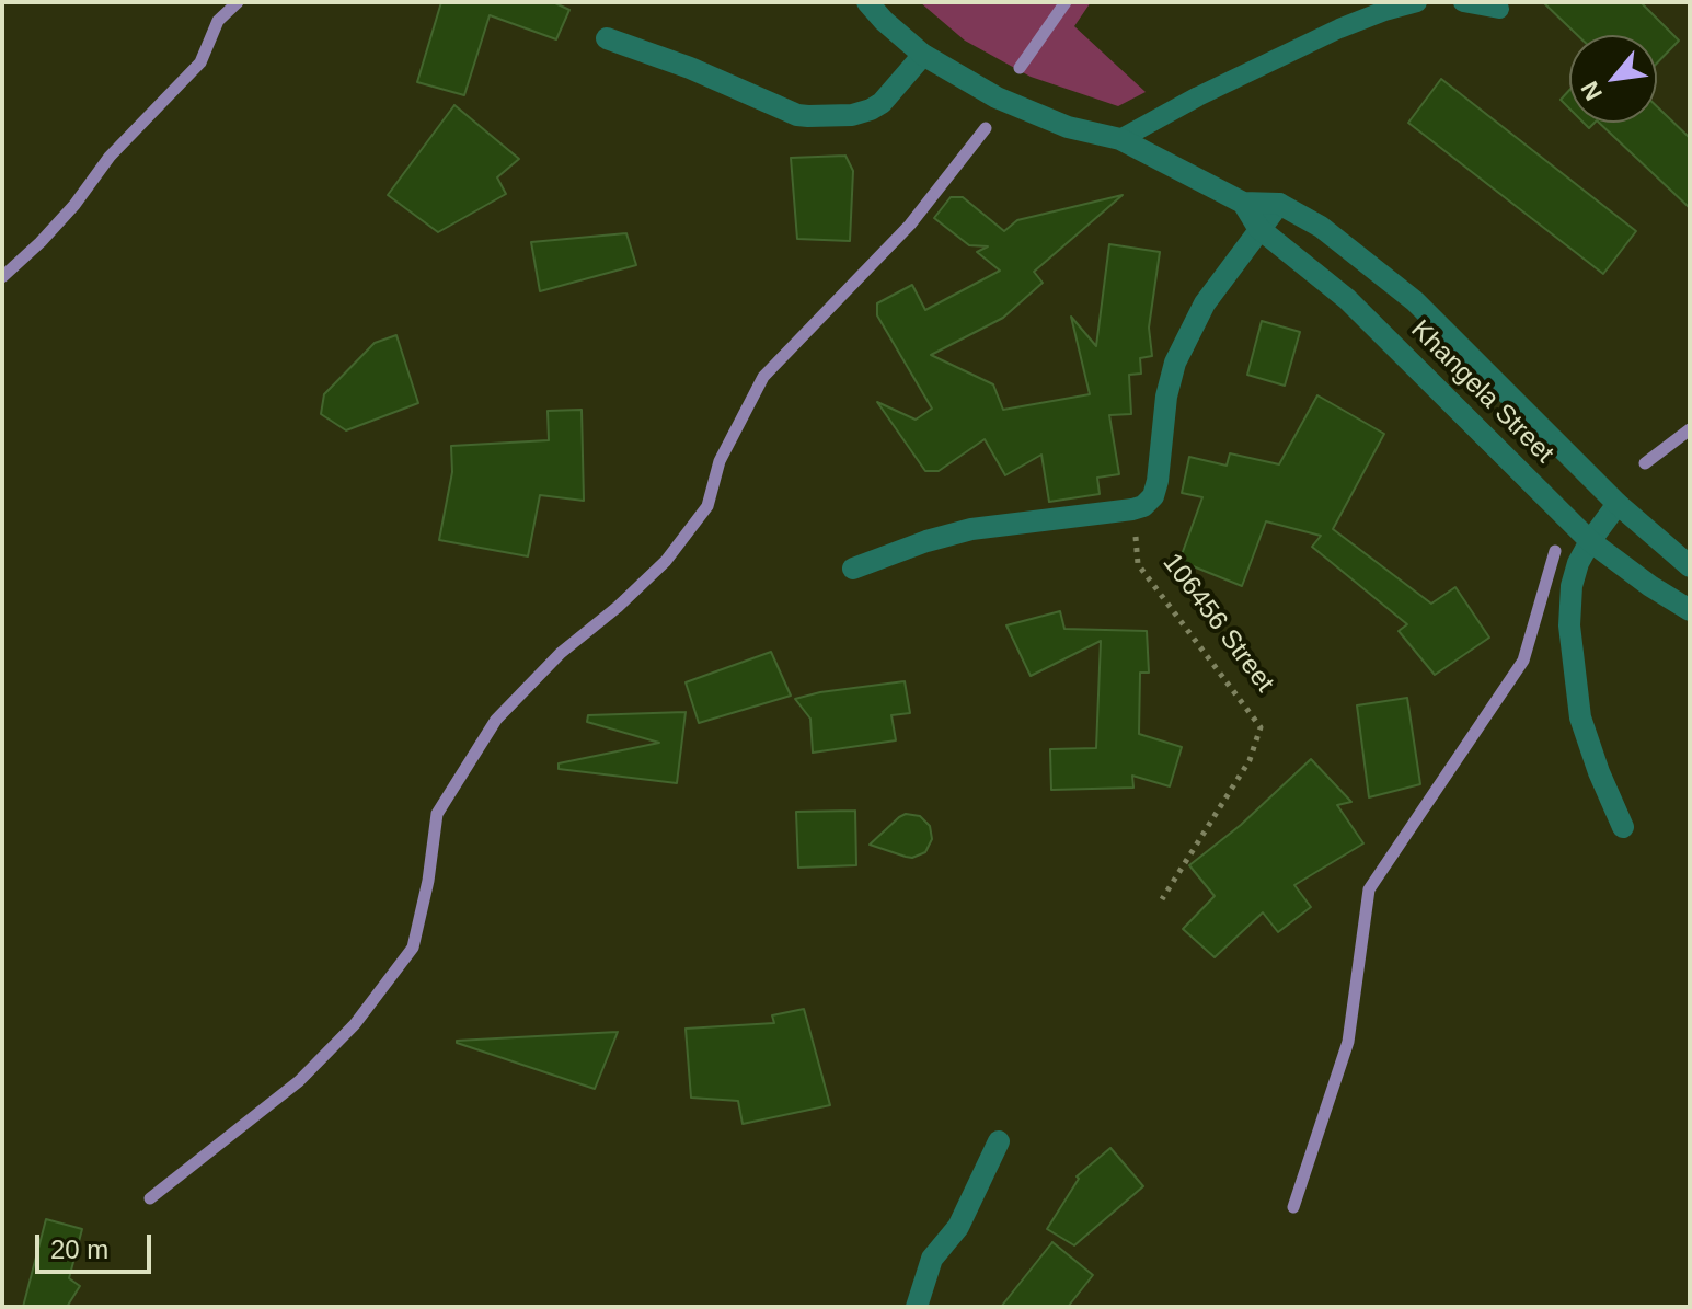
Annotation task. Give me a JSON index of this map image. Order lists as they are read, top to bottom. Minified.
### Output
{"streets":{"street":["Khangela Street"],"path":["106456 Street"]},"scale_bar":"20 m","north":"bottom left"}
